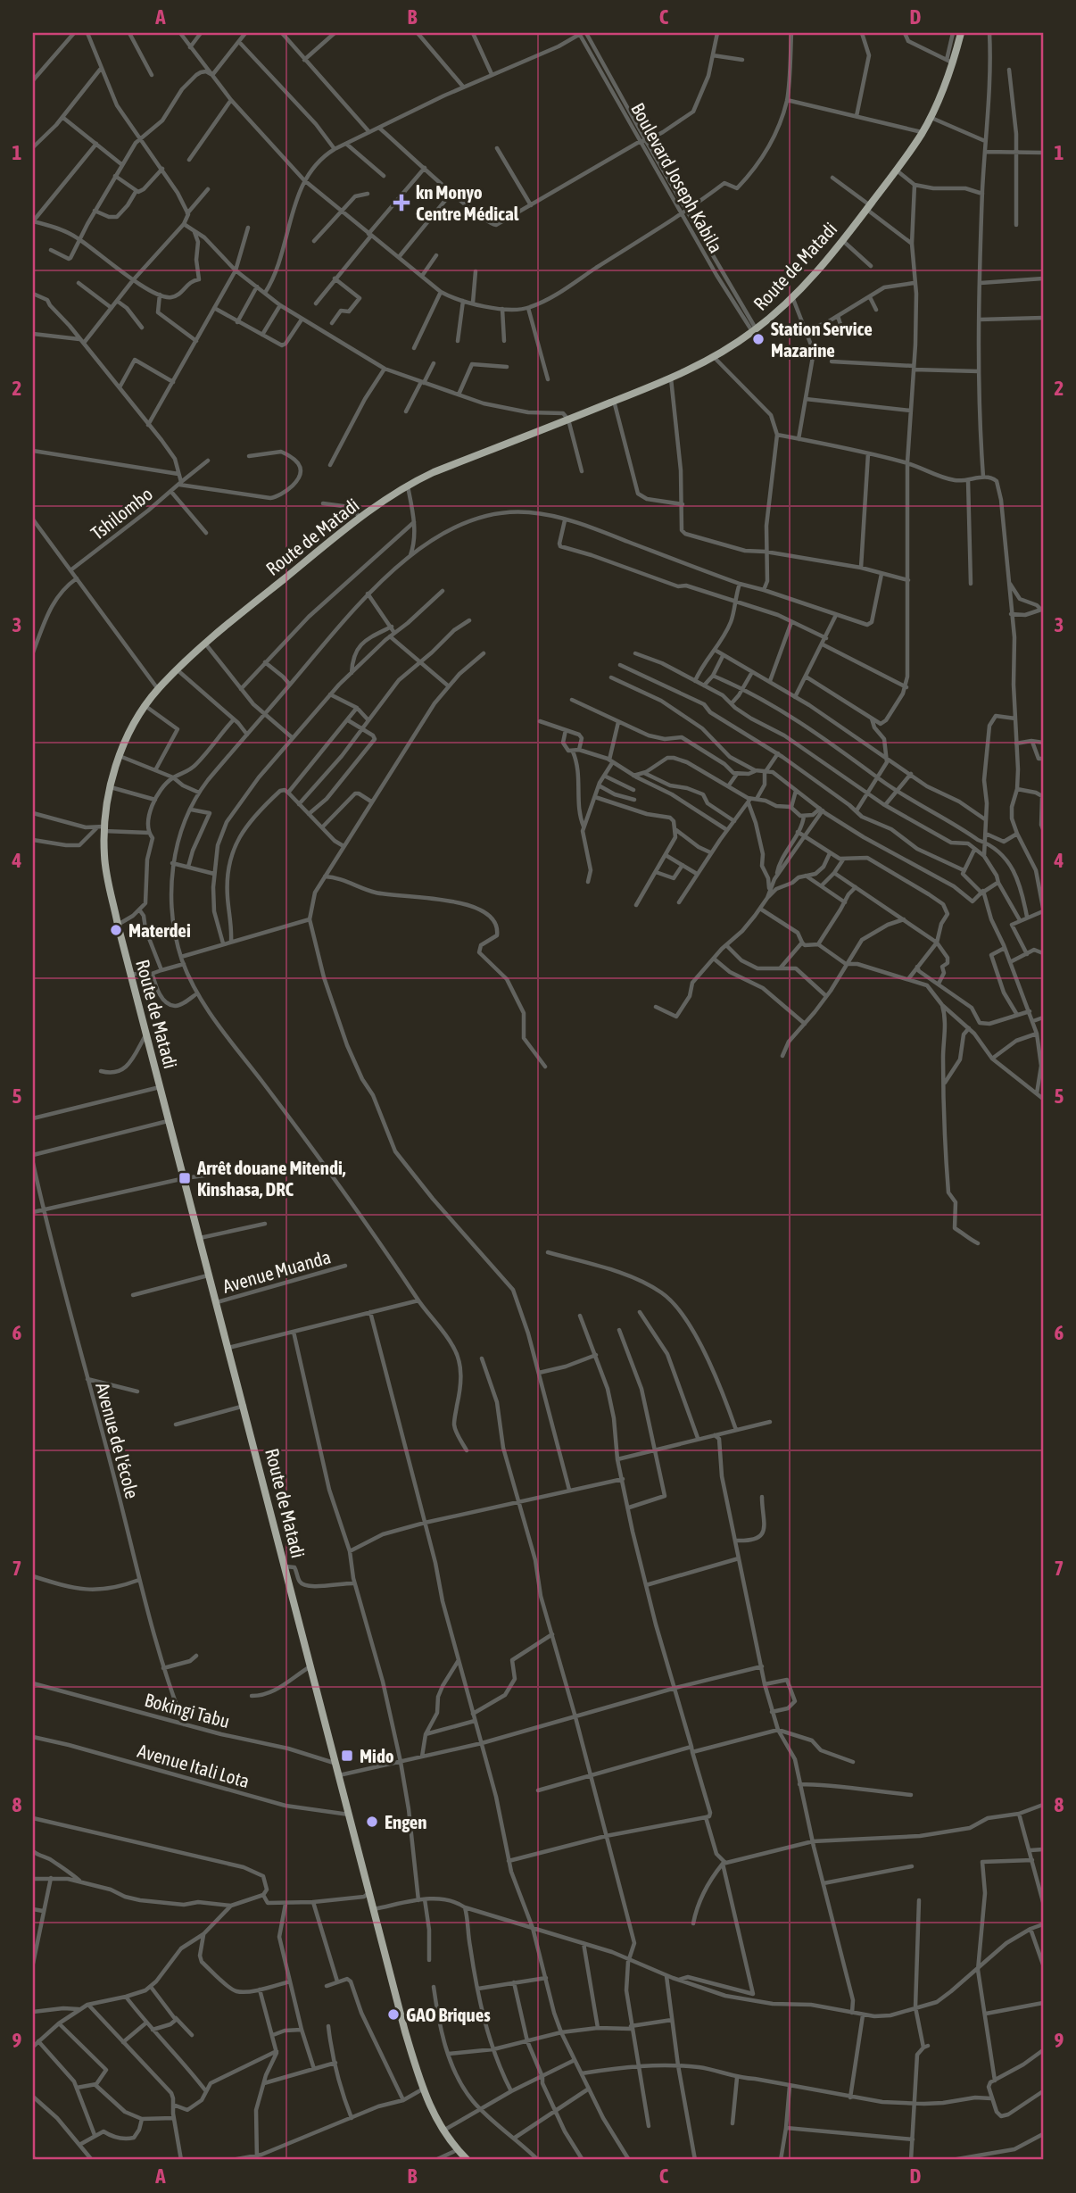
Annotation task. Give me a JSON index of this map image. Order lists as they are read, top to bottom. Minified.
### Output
{"streets":{"highway":["Route de Matadi"],"street":["Boulevard Joseph Kabila","Tshilombo","Avenue Muanda","Avenue de l'école","Bokingi Tabu","Avenue Itali Lota"]},"crossings":[["Boulevard Joseph Kabila","Route de Matadi"],["Route de Matadi","Avenue Muanda"],["Route de Matadi","Bokingi Tabu"],["Route de Matadi","Avenue Itali Lota"],["Avenue de l'école","Bokingi Tabu"]],"places":{"health":["kn Monyo Centre Médical"],"other":["Station Service Mazarine","Materdei","Engen","GAO Briques"],"transit":["Arrêt douane Mitendi, Kinshasa, DRC","Mido"]},"grid":{"columns":["A","B","C","D"],"rows":["1","2","3","4","5","6","7","8","9"]}}
